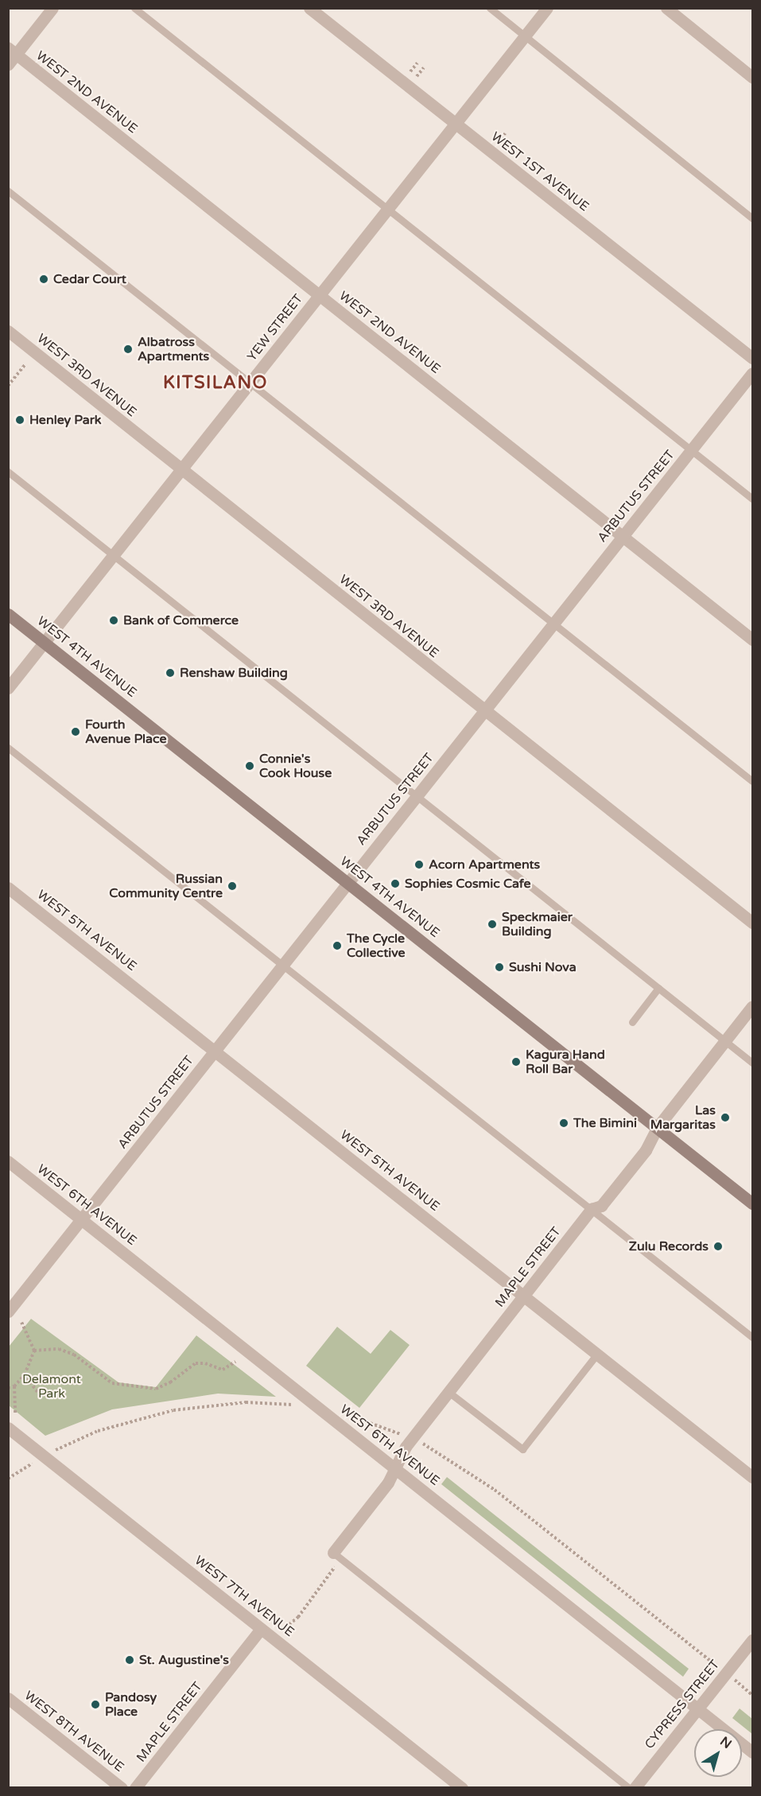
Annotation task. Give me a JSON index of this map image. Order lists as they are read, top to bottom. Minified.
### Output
{"streets":{"main road":["WEST 4TH AVENUE"],"street":["WEST 2ND AVENUE","WEST 1ST AVENUE","YEW STREET","WEST 3RD AVENUE","ARBUTUS STREET","WEST 5TH AVENUE","WEST 6TH AVENUE","MAPLE STREET","WEST 7TH AVENUE","CYPRESS STREET","WEST 8TH AVENUE"]},"crossings":[["WEST 2ND AVENUE","YEW STREET"],["WEST 2ND AVENUE","ARBUTUS STREET"],["WEST 1ST AVENUE","YEW STREET"],["YEW STREET","WEST 3RD AVENUE"],["YEW STREET","WEST 4TH AVENUE"],["WEST 3RD AVENUE","ARBUTUS STREET"],["ARBUTUS STREET","WEST 4TH AVENUE"],["ARBUTUS STREET","WEST 5TH AVENUE"],["ARBUTUS STREET","WEST 6TH AVENUE"],["WEST 4TH AVENUE","MAPLE STREET"],["WEST 5TH AVENUE","MAPLE STREET"],["WEST 6TH AVENUE","MAPLE STREET"],["WEST 6TH AVENUE","CYPRESS STREET"],["MAPLE STREET","WEST 7TH AVENUE"]],"districts":["KITSILANO"],"parks":["Delamont Park"],"places":["Cedar Court","Albatross Apartments","Henley Park","Bank of Commerce","Renshaw Building","Fourth Avenue Place","Connie's Cook House","Acorn Apartments","Sophies Cosmic Cafe","Russian Community Centre","Speckmaier Building","The Cycle Collective","Sushi Nova","Kagura Hand Roll Bar","Las Margaritas","The Bimini","Zulu Records","St. Augustine's","Pandosy Place"],"north":"top right"}
